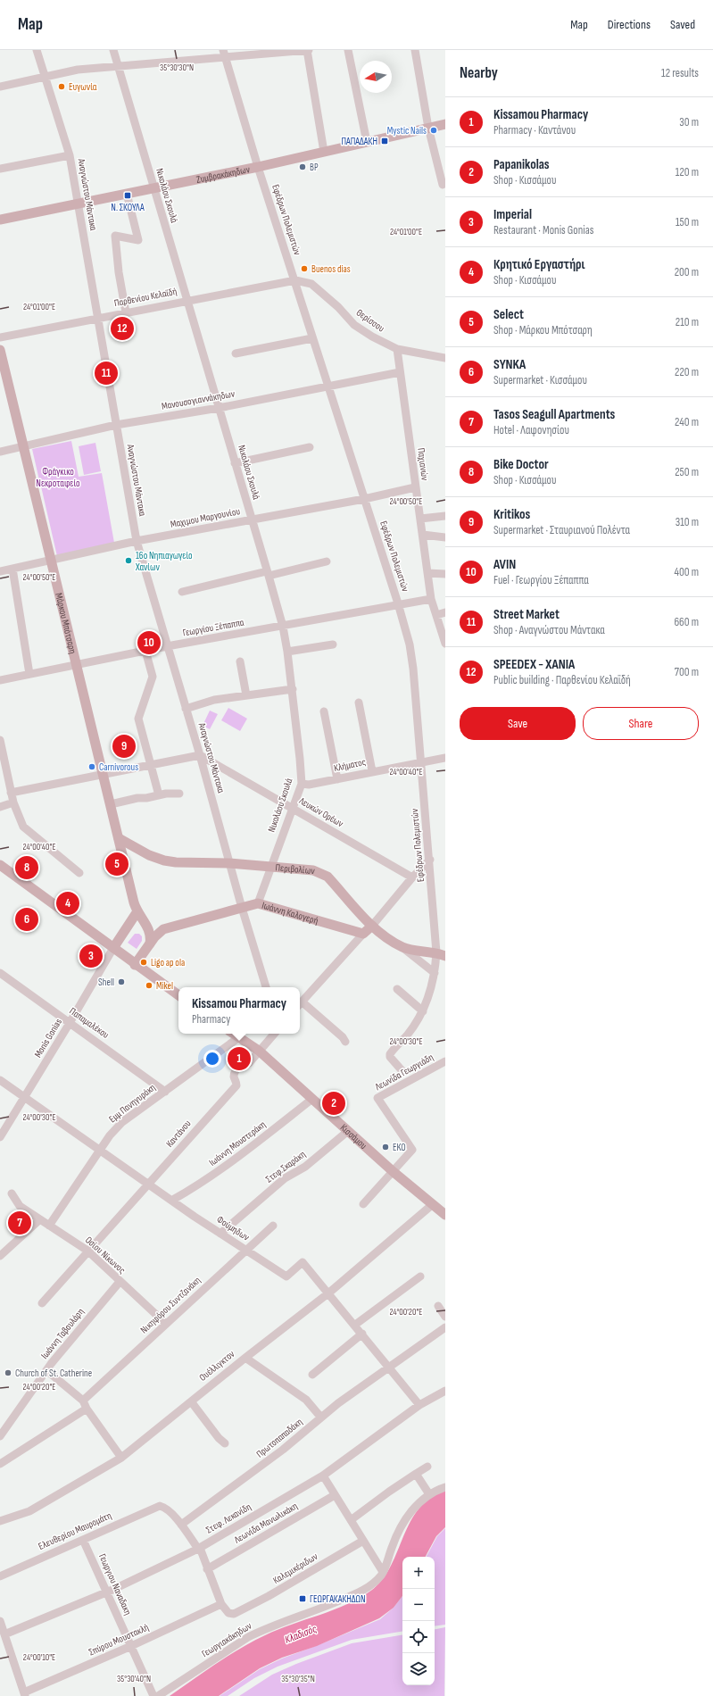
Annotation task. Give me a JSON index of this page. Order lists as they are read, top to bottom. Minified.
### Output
{"streets":{"main road":["Ζυμβρακάκηδων","Μάρκου Μπότσαρη","Περιβολίων","Ιωάννη Καλογερή","Κισσάμου"],"street":["Αναγνώστου Μάντακα","Νικολάου Σκουλά","Εφέδρων Πολεμιστών","Παρθενίου Κελαϊδή","Θερίσσου","Μανουσογιαννάκηδων","Παχιανών","Μαχιμου Mαργουνίου","Γεωργίου Ξέπαππα","Κλήματος","Λευκών Ορέων","Παπαμαλέκου","Monis Gonias","Λεωνίδα Γεωργιάδη","Εμμ Πανηγυράκη","Καντάνου","Ιωάννη Μουστεράκη","Στεφ.Σκαράκη","Φούμηδων","Οσίου Νίκωνος","Νικηφόρου Συντζανάκη","Ιωάννη Ταβουλάρη","Ουέλλιγκτον","Πρωτοπαπαδάκη","Στεφ. Λεκανίδη","Λεωνίδα Μανωλικάκη","Ελευθερίου Μαυρομάτη","Καλεμικέριδων","Γεωργιου Ναναδακη","Σπύρου Μουστακλή","Γεωργιακάκηδων"]},"crossings":[["Ζυμβρακάκηδων","Αναγνώστου Μάντακα"],["Ζυμβρακάκηδων","Νικολάου Σκουλά"],["Ζυμβρακάκηδων","Εφέδρων Πολεμιστών"],["Αναγνώστου Μάντακα","Παρθενίου Κελαϊδή"],["Αναγνώστου Μάντακα","Μανουσογιαννάκηδων"],["Αναγνώστου Μάντακα","Μαχιμου Mαργουνίου"],["Αναγνώστου Μάντακα","Γεωργίου Ξέπαππα"],["Αναγνώστου Μάντακα","Λευκών Ορέων"],["Αναγνώστου Μάντακα","Περιβολίων"],["Αναγνώστου Μάντακα","Ιωάννη Καλογερή"],["Νικολάου Σκουλά","Παρθενίου Κελαϊδή"],["Νικολάου Σκουλά","Μανουσογιαννάκηδων"],["Νικολάου Σκουλά","Μαχιμου Mαργουνίου"],["Νικολάου Σκουλά","Γεωργίου Ξέπαππα"],["Νικολάου Σκουλά","Κλήματος"],["Νικολάου Σκουλά","Λευκών Ορέων"],["Νικολάου Σκουλά","Περιβολίων"],["Νικολάου Σκουλά","Ιωάννη Καλογερή"],["Εφέδρων Πολεμιστών","Παρθενίου Κελαϊδή"],["Εφέδρων Πολεμιστών","Θερίσσου"],["Εφέδρων Πολεμιστών","Μανουσογιαννάκηδων"],["Εφέδρων Πολεμιστών","Μαχιμου Mαργουνίου"],["Εφέδρων Πολεμιστών","Γεωργίου Ξέπαππα"],["Εφέδρων Πολεμιστών","Κλήματος"],["Εφέδρων Πολεμιστών","Περιβολίων"],["Παρθενίου Κελαϊδή","Θερίσσου"],["Θερίσσου","Παχιανών"],["Μανουσογιαννάκηδων","Παχιανών"],["Μανουσογιαννάκηδων","Μάρκου Μπότσαρη"],["Παχιανών","Μαχιμου Mαργουνίου"],["Παχιανών","Γεωργίου Ξέπαππα"],["Μαχιμου Mαργουνίου","Μάρκου Μπότσαρη"],["Μάρκου Μπότσαρη","Γεωργίου Ξέπαππα"],["Μάρκου Μπότσαρη","Περιβολίων"],["Παπαμαλέκου","Monis Gonias"],["Παπαμαλέκου","Εμμ Πανηγυράκη"],["Monis Gonias","Φούμηδων"],["Λεωνίδα Γεωργιάδη","Κισσάμου"],["Εμμ Πανηγυράκη","Κισσάμου"],["Εμμ Πανηγυράκη","Φούμηδων"],["Εμμ Πανηγυράκη","Οσίου Νίκωνος"],["Καντάνου","Κισσάμου"],["Καντάνου","Φούμηδων"],["Καντάνου","Οσίου Νίκωνος"],["Κισσάμου","Ιωάννη Μουστεράκη"],["Κισσάμου","Στεφ.Σκαράκη"],["Κισσάμου","Ουέλλιγκτον"],["Ιωάννη Μουστεράκη","Φούμηδων"],["Στεφ.Σκαράκη","Φούμηδων"],["Φούμηδων","Νικηφόρου Συντζανάκη"],["Φούμηδων","Ουέλλιγκτον"],["Φούμηδων","Πρωτοπαπαδάκη"],["Φούμηδων","Στεφ. Λεκανίδη"],["Οσίου Νίκωνος","Νικηφόρου Συντζανάκη"],["Οσίου Νίκωνος","Ιωάννη Ταβουλάρη"],["Πρωτοπαπαδάκη","Ελευθερίου Μαυρομάτη"],["Στεφ. Λεκανίδη","Γεωργιου Ναναδακη"],["Ελευθερίου Μαυρομάτη","Γεωργιου Ναναδακη"],["Καλεμικέριδων","Σπύρου Μουστακλή"],["Γεωργιου Ναναδακη","Σπύρου Μουστακλή"]],"water":["Κλαδισός"],"parks":["Φράγκικο Νεκροταφείο"],"places":{"other":["Ευγωνία","Mystic Nails","BP","Buenos dias","16ο Νηπιαγωγείο Χανίων","Carnivorous","Ligo ap ola","Shell","Mikel","EKO","Church of St. Catherine"],"transit":["ΠΑΠΑΔΑΚΗ","Ν. ΣΚΟΥΛΑ","ΓΕΩΡΓΑΚΑΚΗΔΩΝ"]},"north":"left","page":{"header":"Map","nav":["Map","Directions","Saved"],"heading":["Nearby","12 results"],"list":[{"mark":"1","name":"Kissamou Pharmacy","note":"Pharmacy · Καντάνου","value":"30 m"},{"mark":"2","name":"Papanikolas","note":"Shop · Κισσάμου","value":"120 m"},{"mark":"3","name":"Imperial","note":"Restaurant · Monis Gonias","value":"150 m"},{"mark":"4","name":"Κρητικό Εργαστήρι","note":"Shop · Κισσάμου","value":"200 m"},{"mark":"5","name":"Select","note":"Shop · Μάρκου Μπότσαρη","value":"210 m"},{"mark":"6","name":"SYNKA","note":"Supermarket · Κισσάμου","value":"220 m"},{"mark":"7","name":"Tasos Seagull Apartments","note":"Hotel · Λαφονησίου","value":"240 m"},{"mark":"8","name":"Bike Doctor","note":"Shop · Κισσάμου","value":"250 m"},{"mark":"9","name":"Kritikos","note":"Supermarket · Σταυριανού Πολέντα","value":"310 m"},{"mark":"10","name":"AVIN","note":"Fuel · Γεωργίου Ξέπαππα","value":"400 m"},{"mark":"11","name":"Street Market","note":"Shop · Αναγνώστου Μάντακα","value":"660 m"},{"mark":"12","name":"SPEEDEX - ΧΑΝΙΑ","note":"Public building · Παρθενίου Κελαϊδή","value":"700 m"}],"pins":["12","11","10","9","5","8","4","6","3","1","2","7"],"buttons":["Save","Share"],"popup":["Kissamou Pharmacy","Pharmacy"],"map_buttons":["+","−"]},"coordinates":["35°30'30\"N","24°01'00\"E","24°00'50\"E","24°00'40\"E","24°00'30\"E","24°00'20\"E","24°00'10\"E","35°30'40\"N","35°30'35\"N"]}
